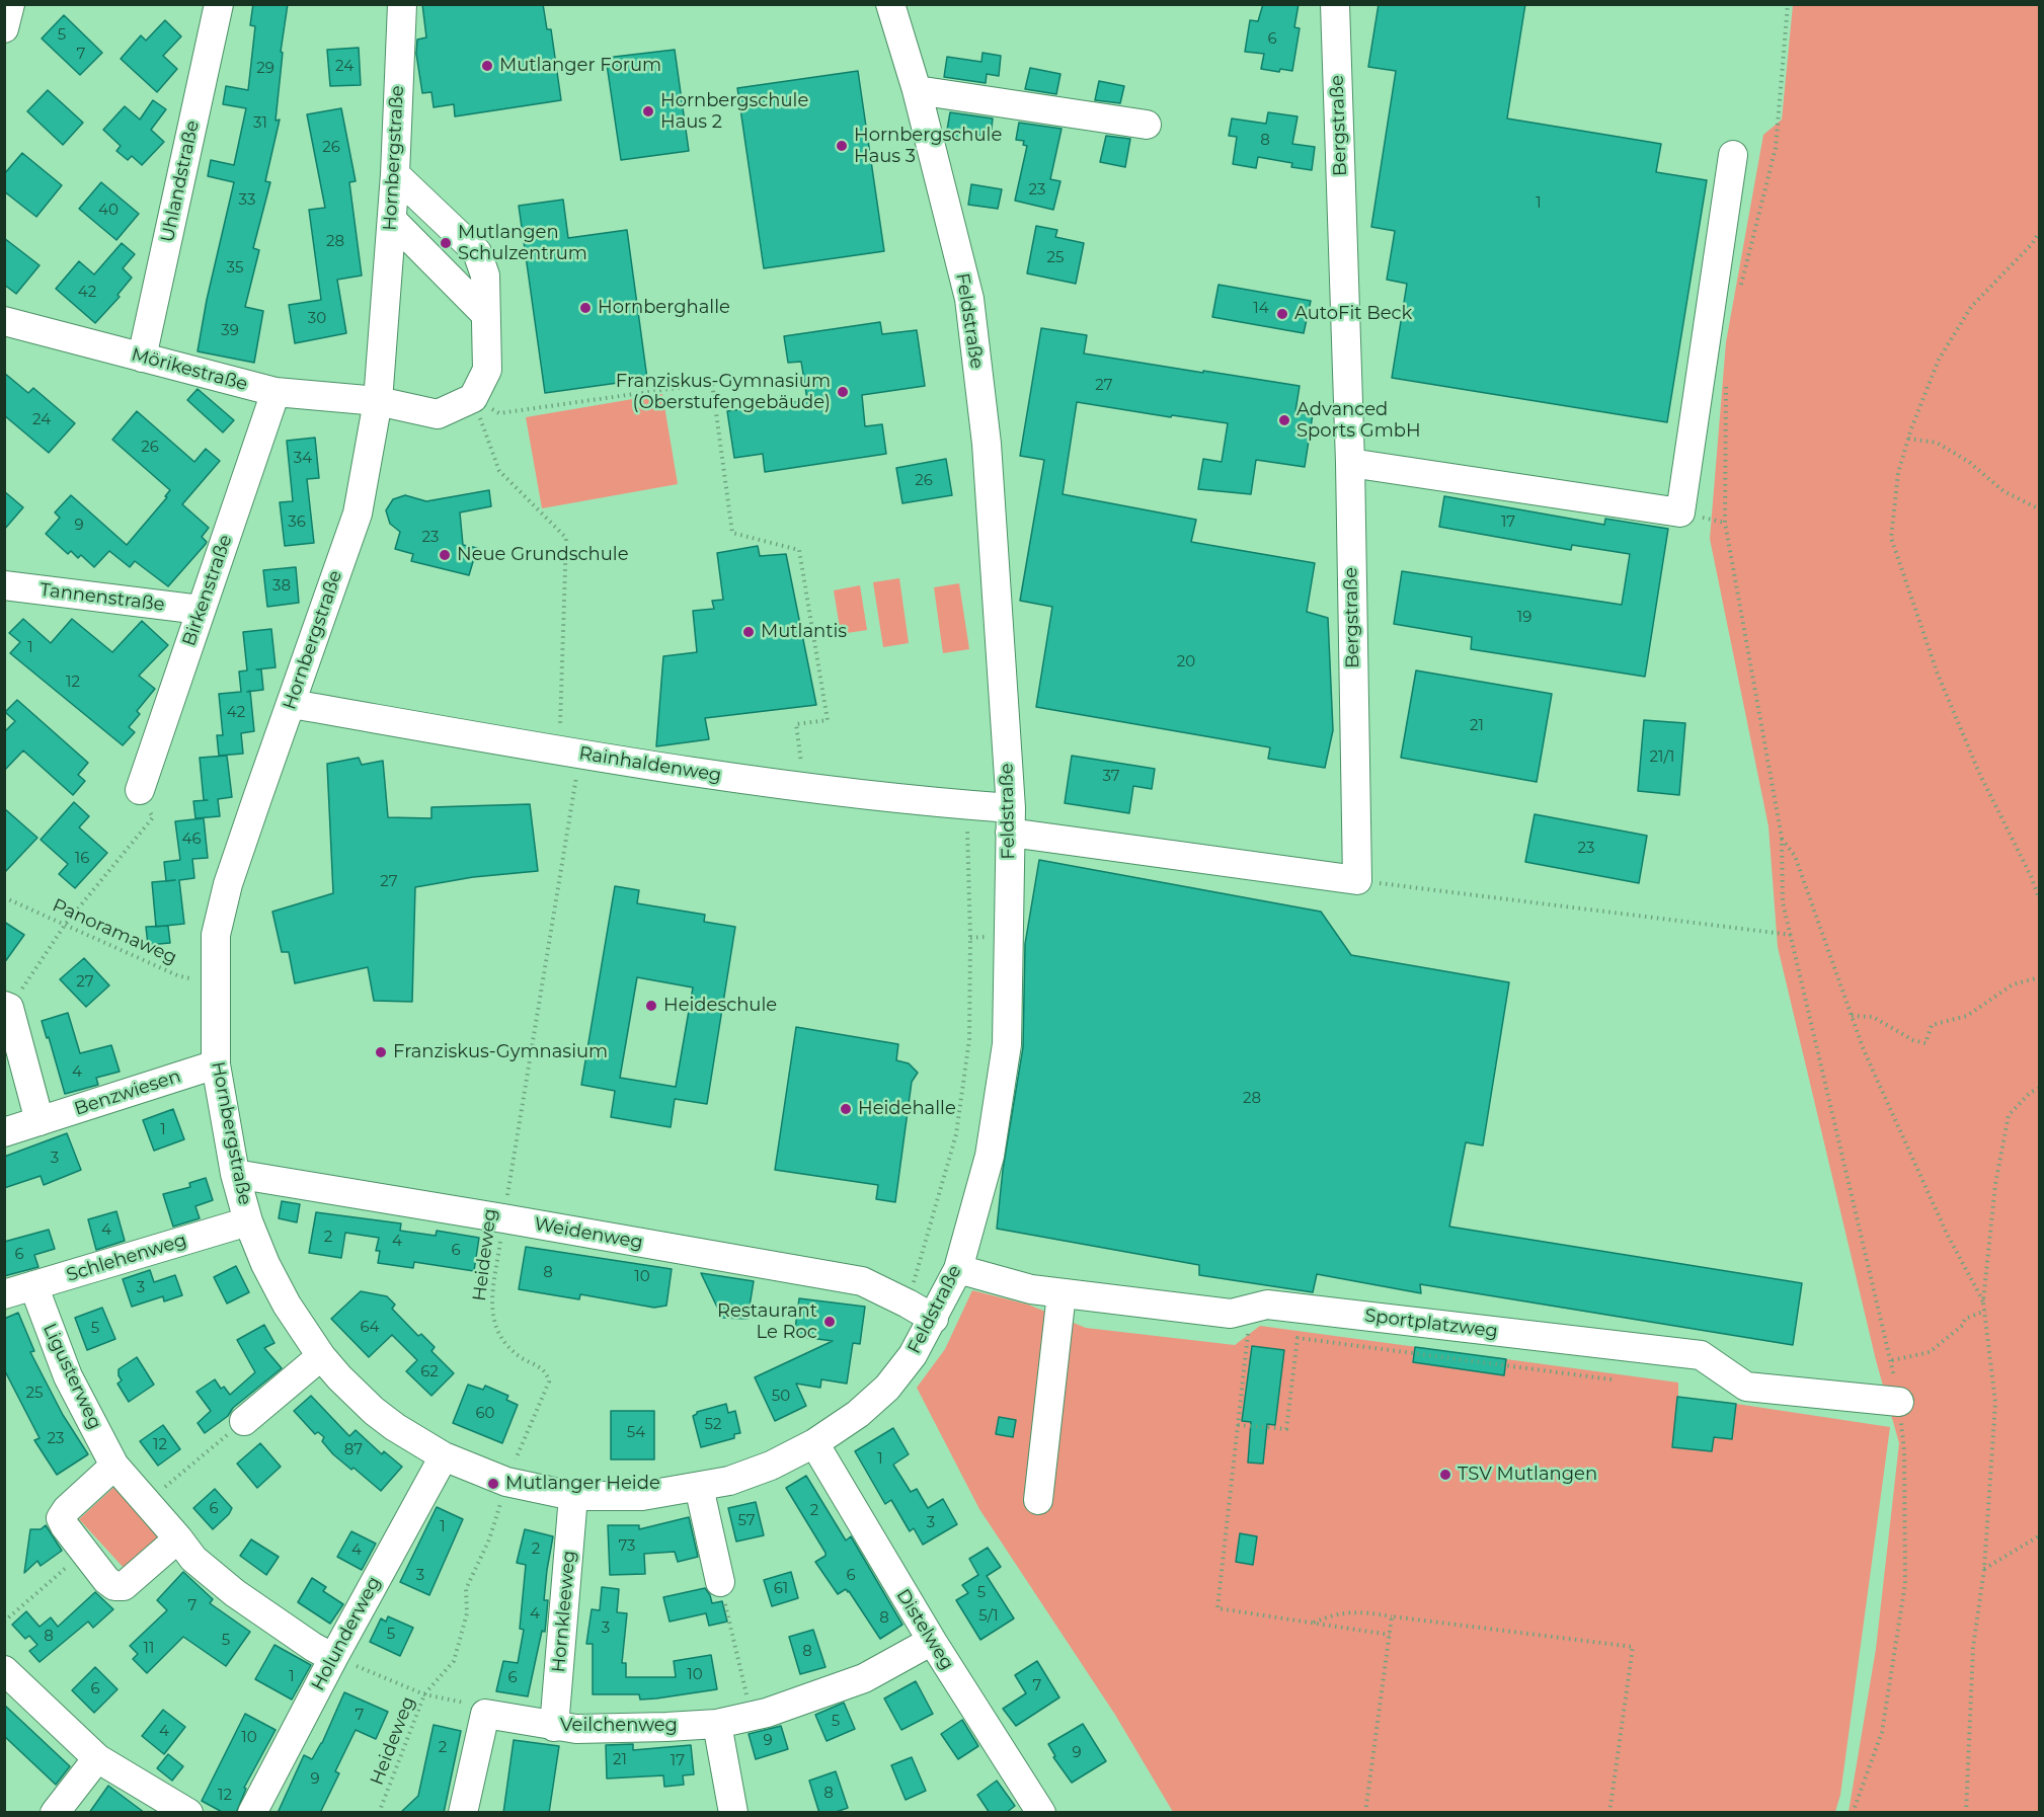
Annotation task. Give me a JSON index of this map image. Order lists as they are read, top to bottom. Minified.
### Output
{"streets":{"street":["Bergstraße","Hornbergstraße","Uhlandstraße","Feldstraße","Mörikestraße","Birkenstraße","Tannenstraße","Rainhaldenweg","Benzwiesen","Weidenweg","Schlehenweg","Sportplatzweg","Ligusterweg","Hornkleeweg","Distelweg","Holunderweg","Veilchenweg"],"path":["Panoramaweg","Heideweg"]},"crossings":[["Hornbergstraße","Feldstraße"],["Hornbergstraße","Mörikestraße"],["Hornbergstraße","Rainhaldenweg"],["Hornbergstraße","Panoramaweg"],["Hornbergstraße","Benzwiesen"],["Hornbergstraße","Weidenweg"],["Hornbergstraße","Schlehenweg"],["Uhlandstraße","Mörikestraße"],["Feldstraße","Rainhaldenweg"],["Feldstraße","Weidenweg"],["Feldstraße","Heideweg"],["Feldstraße","Sportplatzweg"],["Feldstraße","Hornkleeweg"],["Feldstraße","Distelweg"],["Feldstraße","Holunderweg"],["Mörikestraße","Birkenstraße"],["Mörikestraße","Heideweg"],["Birkenstraße","Tannenstraße"],["Rainhaldenweg","Heideweg"],["Weidenweg","Heideweg"],["Schlehenweg","Ligusterweg"],["Ligusterweg","Holunderweg"],["Hornkleeweg","Veilchenweg"],["Distelweg","Veilchenweg"]],"places":["Mutlanger Forum","Hornbergschule Haus 2","Hornbergschule Haus 3","Mutlangen Schulzentrum","Hornberghalle","AutoFit Beck","Franziskus-Gymnasium (Oberstufengebäude)","Advanced Sports GmbH","Neue Grundschule","Mutlantis","Heideschule","Franziskus-Gymnasium","Heidehalle","Restaurant Le Roc","TSV Mutlangen","Mutlanger Heide"],"house_numbers":["5","6","7","24","29","31","8","26","23","33","1","40","28","25","35","42","14","30","39","27","24","26","34","26","36","17","9","23","38","19","1","20","12","42","21","21/1","37","46","23","16","27","27","4","28","1","3","4","2","4","6","6","8","10","3","64","5","62","25","50","60","52","54","23","12","87","1","6","2","57","3","1","73","2","4","3","6","61","5","7","4","5/1","8","3","5","8","5","11","8","10","1","6","7","6","7","5","4","10","9","2","9","21","17","9","8","12"]}
